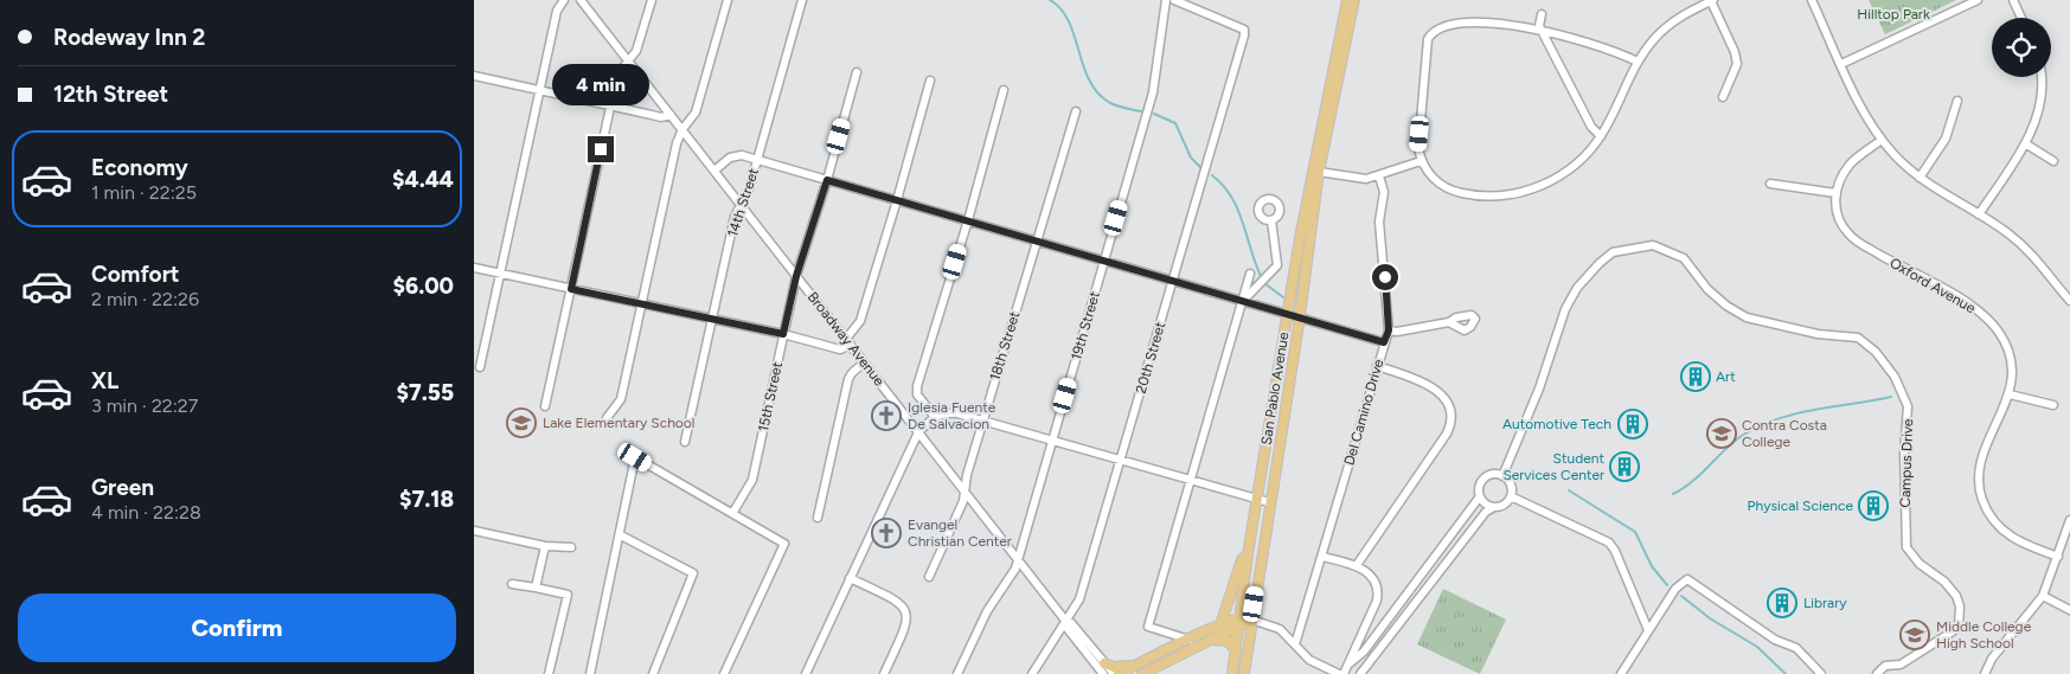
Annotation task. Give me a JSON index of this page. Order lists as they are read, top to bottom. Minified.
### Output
{"streets":{"main road":["San Pablo Avenue"],"street":["14th Street","Oxford Avenue","19th Street","Broadway Avenue","18th Street","20th Street","15th Street","Del Camino Drive","Campus Drive"]},"crossings":[["14th Street","Broadway Avenue"],["19th Street","Broadway Avenue"],["Broadway Avenue","18th Street"],["Broadway Avenue","20th Street"],["Broadway Avenue","15th Street"]],"parks":["Hilltop Park"],"places":{"building":["Art","Automotive Tech","Student Services Center","Physical Science","Library"],"church":["Iglesia Fuente De Salvacion","Evangel Christian Center"],"school or university":["Lake Elementary School","Contra Costa College","Middle College High School"]},"page":{"banner":["Rodeway Inn 2","12th Street"],"bubble":"4 min","list":[{"name":"Economy","note":"1 min · 22:25","value":"$4.44"},{"name":"Comfort","note":"2 min · 22:26","value":"$6.00"},{"name":"XL","note":"3 min · 22:27","value":"$7.55"},{"name":"Green","note":"4 min · 22:28","value":"$7.18"}],"buttons":"Confirm"}}
